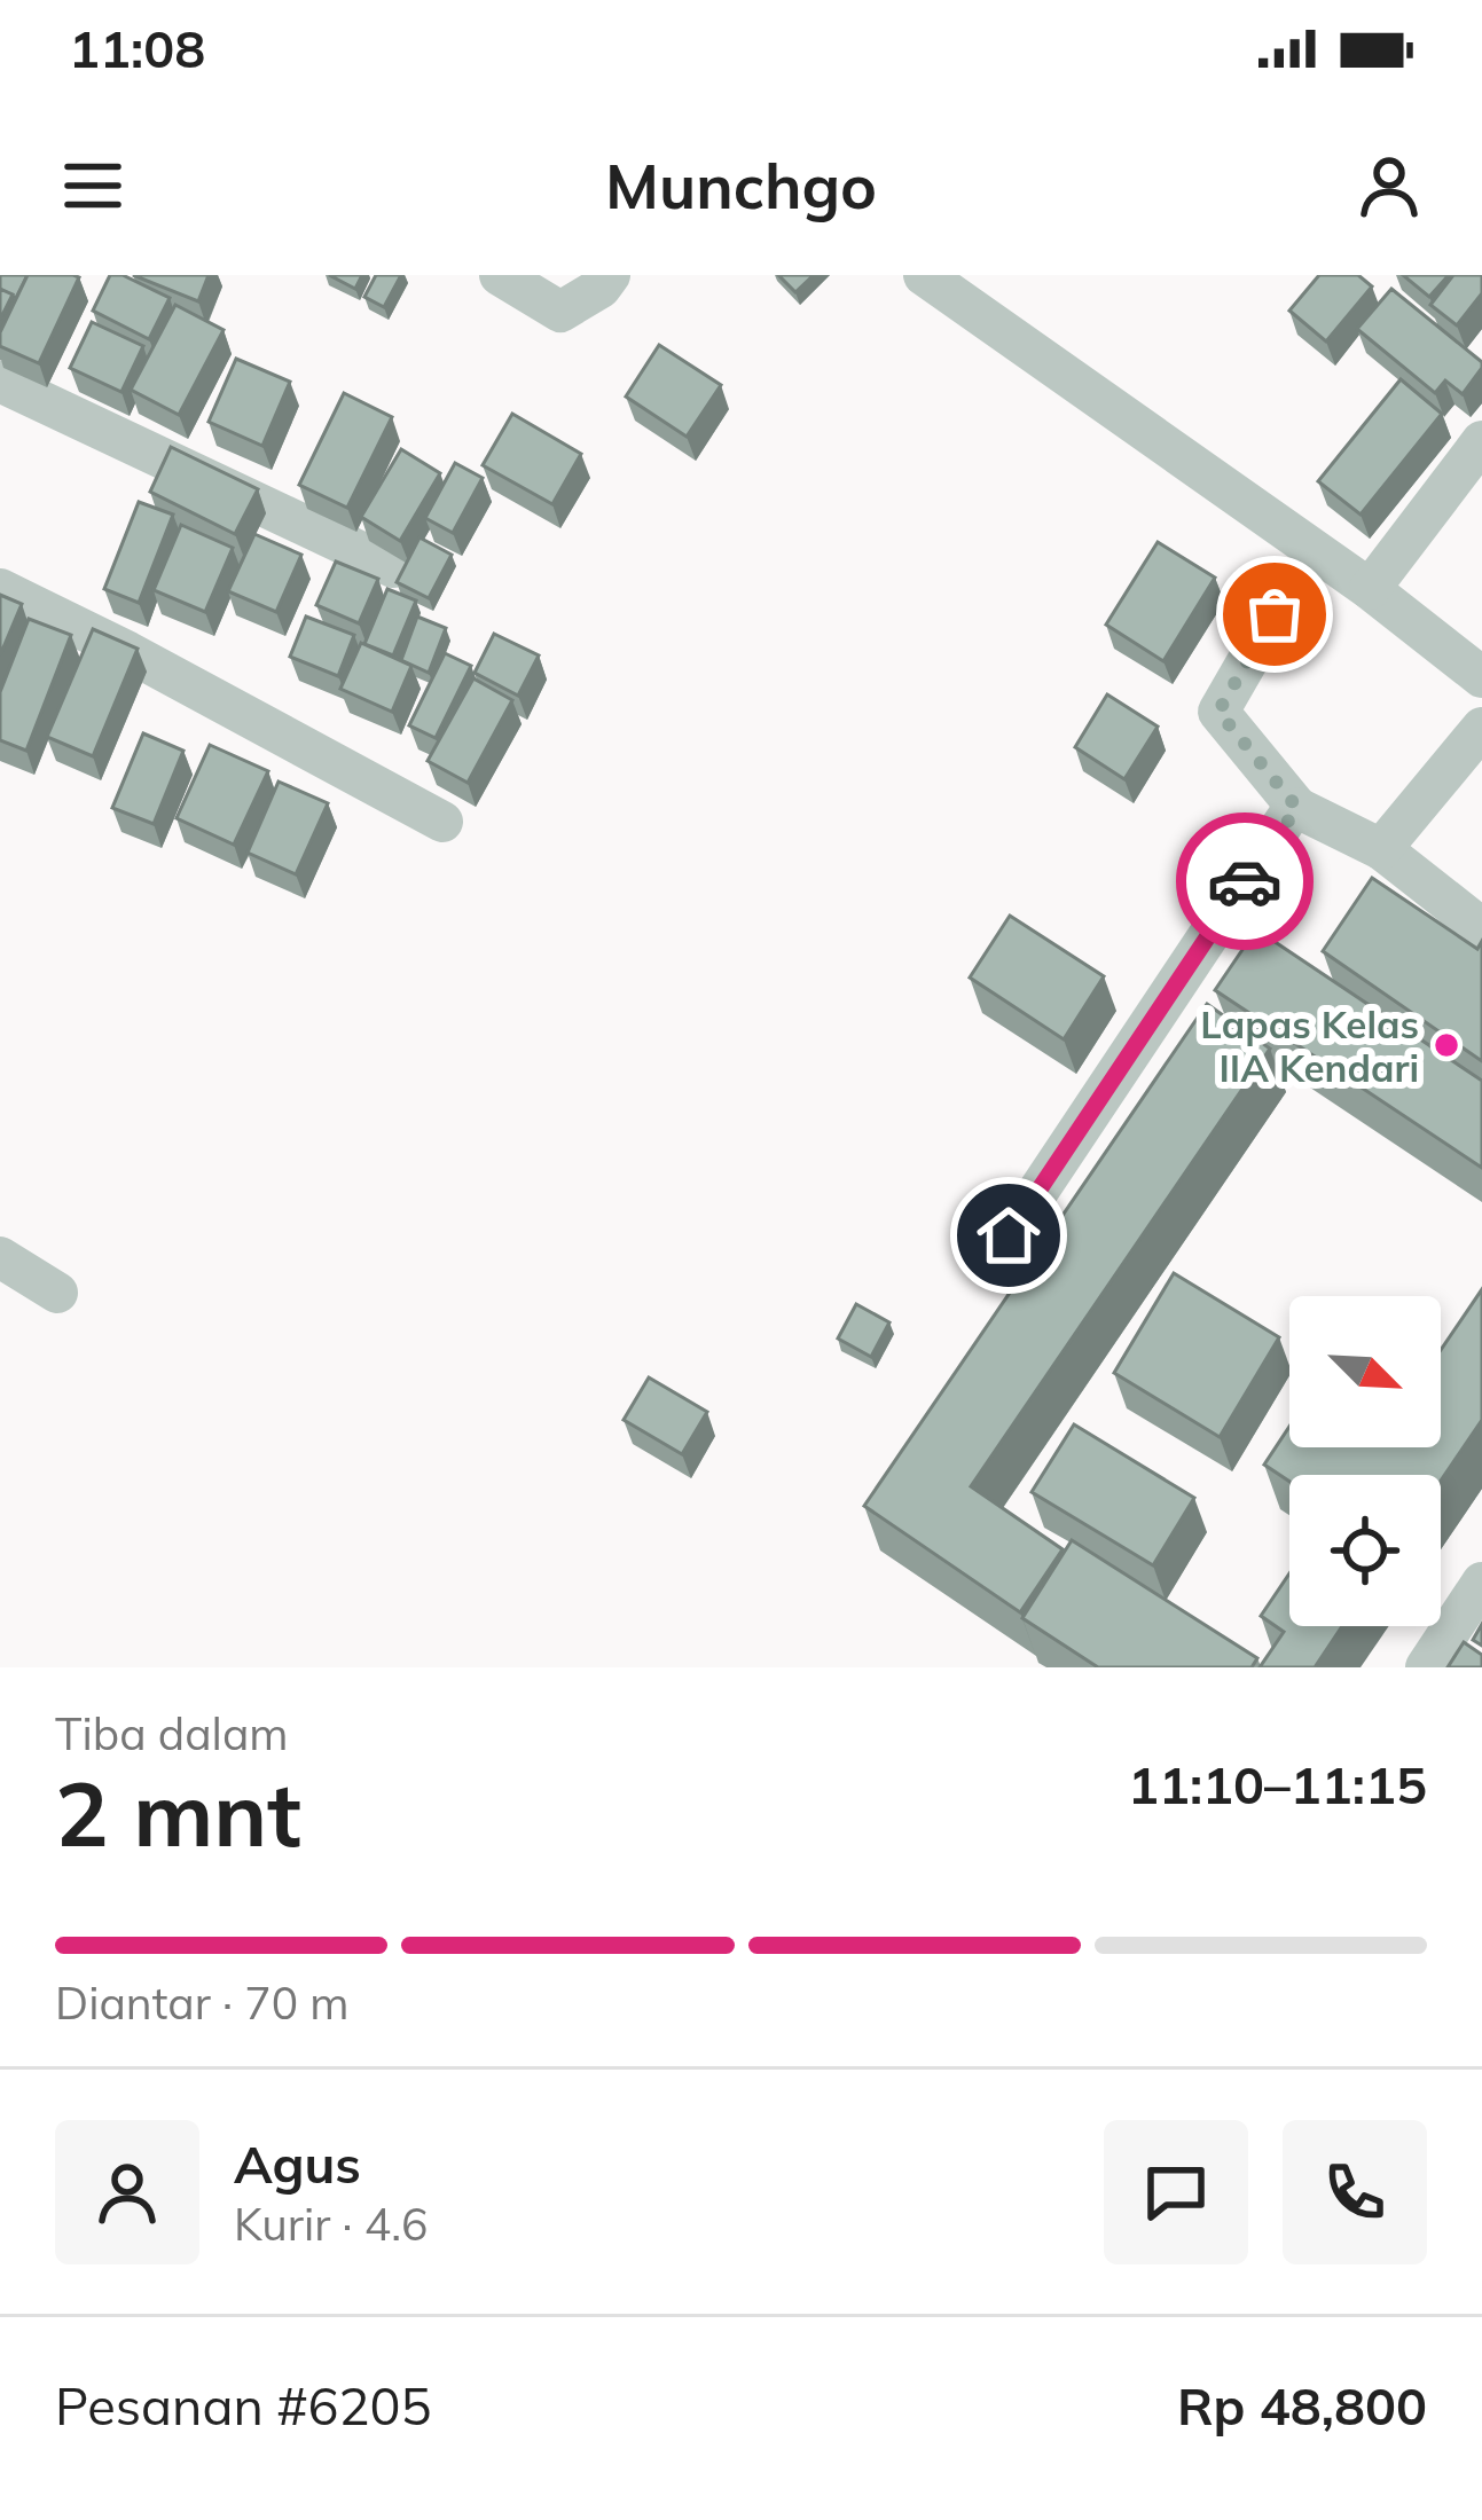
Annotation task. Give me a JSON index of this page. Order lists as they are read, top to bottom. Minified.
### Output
{"places":["Lapas Kelas IIA Kendari"],"north":"bottom right","page":{"status":"11:08","header":"Munchgo","heading":["2 mnt","Tiba dalam","11:10–11:15"],"panel":["Agus","Kurir · 4.6","Pesanan #6205","Rp 48,800"],"bar":"Diantar · 70 m"}}
